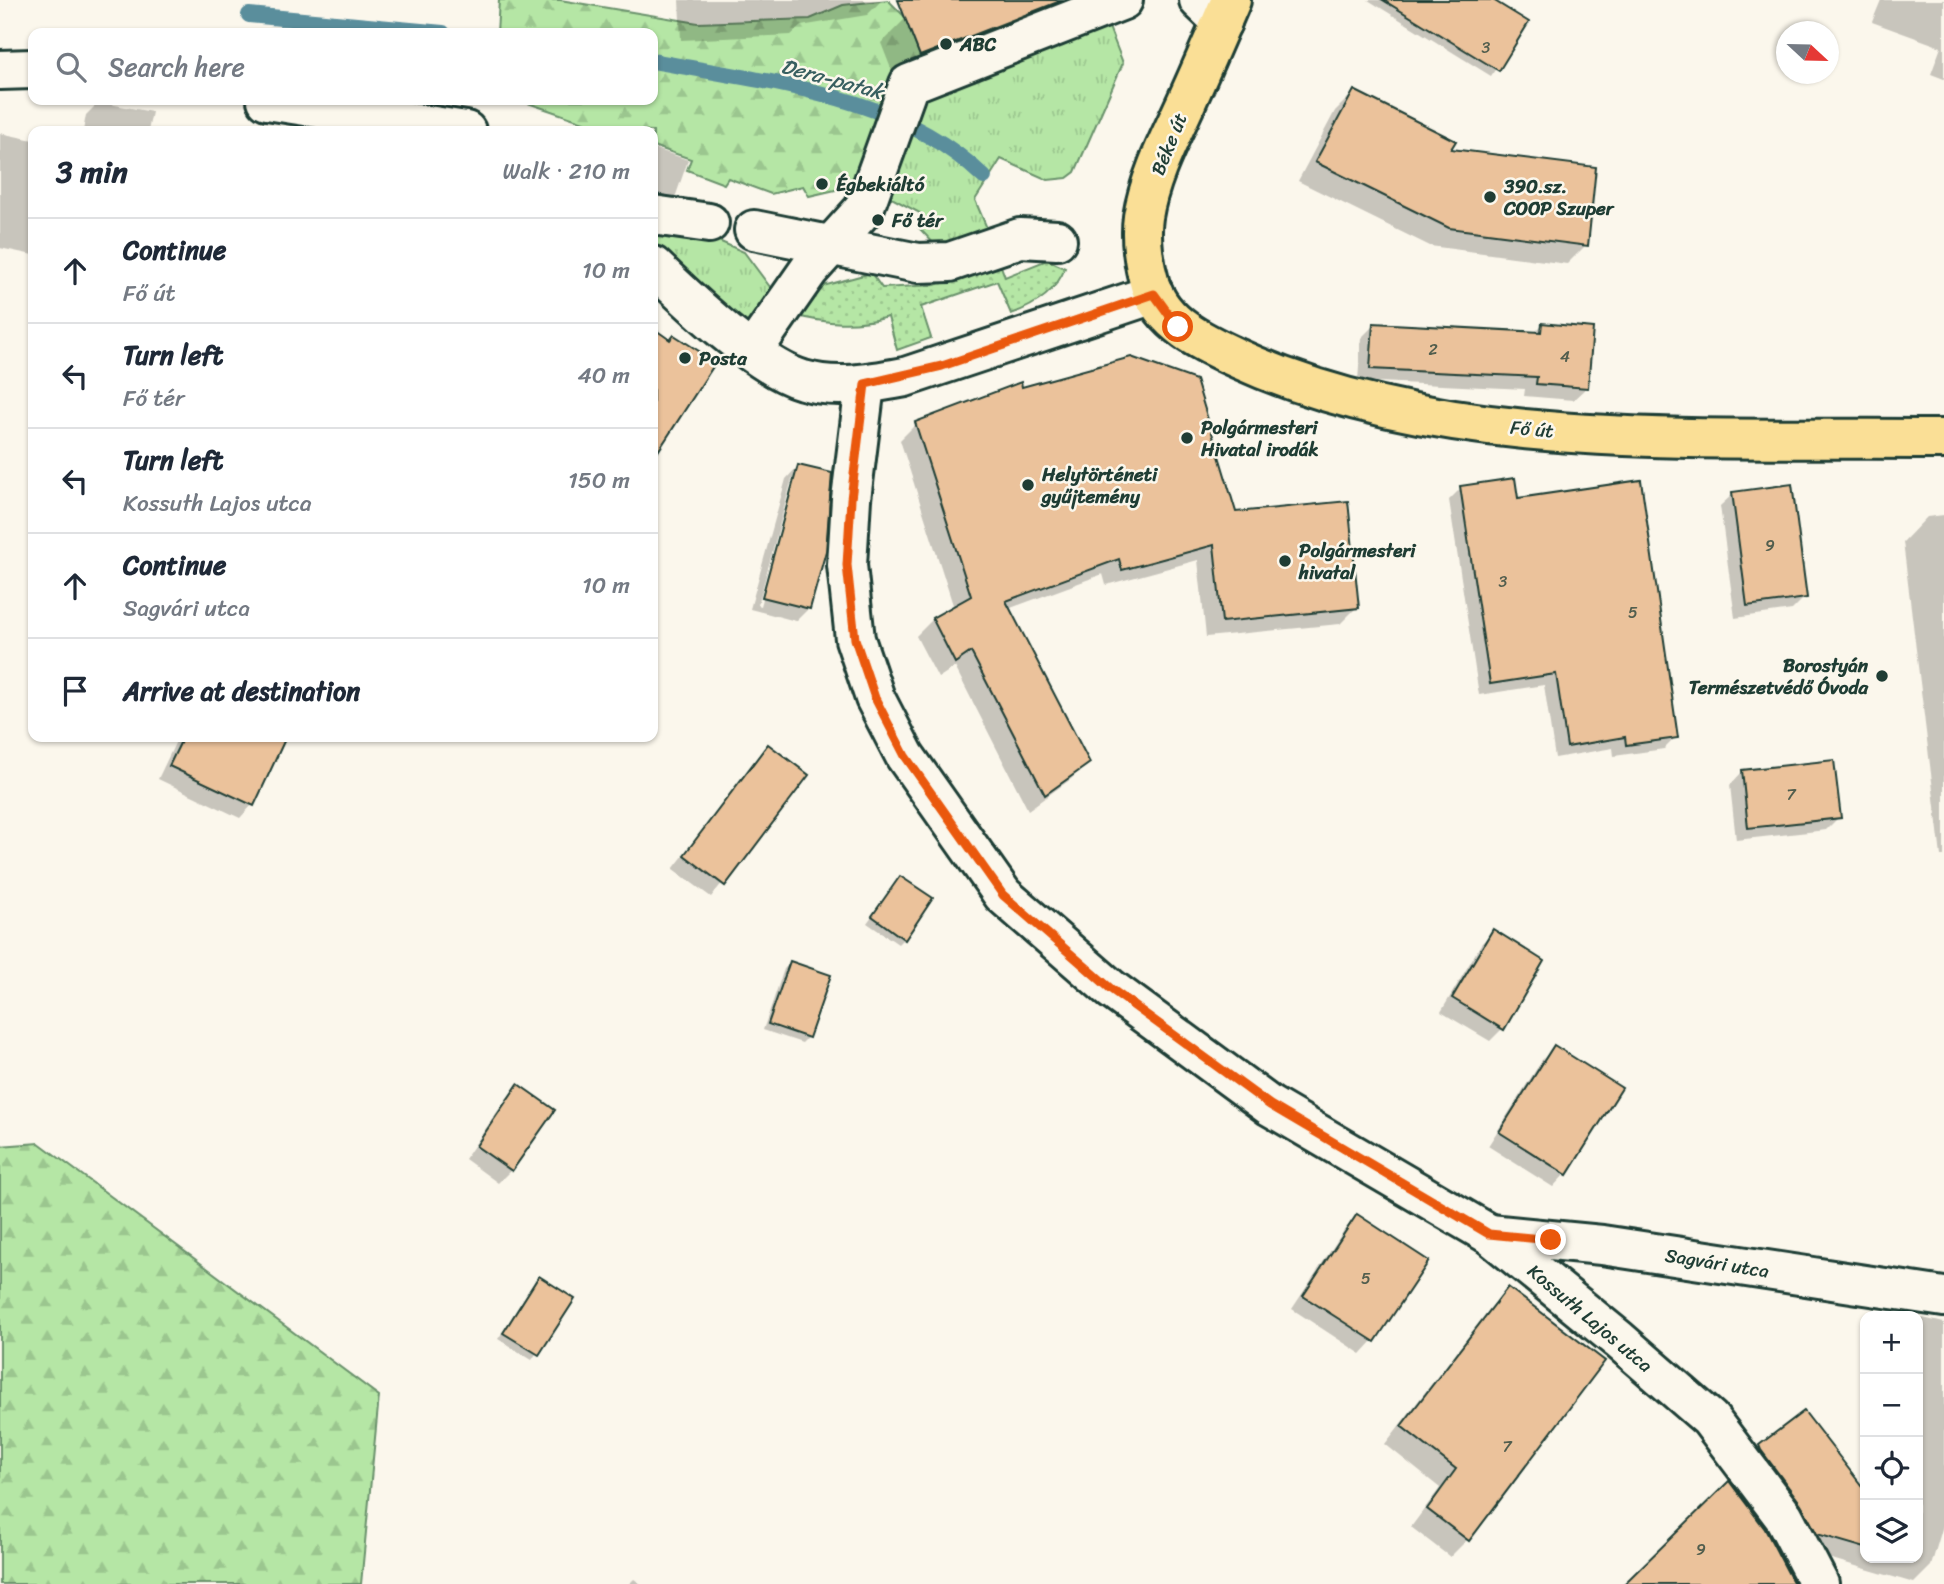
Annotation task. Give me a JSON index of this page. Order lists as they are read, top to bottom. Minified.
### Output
{"streets":{"main road":["Béke út","Fő út"],"street":["Sagvári utca","Kossuth Lajos utca"]},"crossings":[["Béke út","Fő út"],["Sagvári utca","Kossuth Lajos utca"]],"water":["Dera-patak"],"places":["ABC","Égbekiáltó","390.sz. COOP Szuper","Fő tér","Posta","Polgármesteri Hivatal irodák","Helytörténeti gyűjtemény","Polgármesteri hivatal","Borostyán Természetvédő Óvoda"],"house_numbers":["3","2","4","9","3","5","7","5","7","9"],"north":"right","page":{"search":"Search here","heading":["3 min","Walk · 210 m"],"list":[["Continue","Fő út","10 m"],["Turn left","Fő tér","40 m"],["Turn left","Kossuth Lajos utca","150 m"],["Continue","Sagvári utca","10 m"],"Arrive at destination"],"map_buttons":["+","−"]}}
